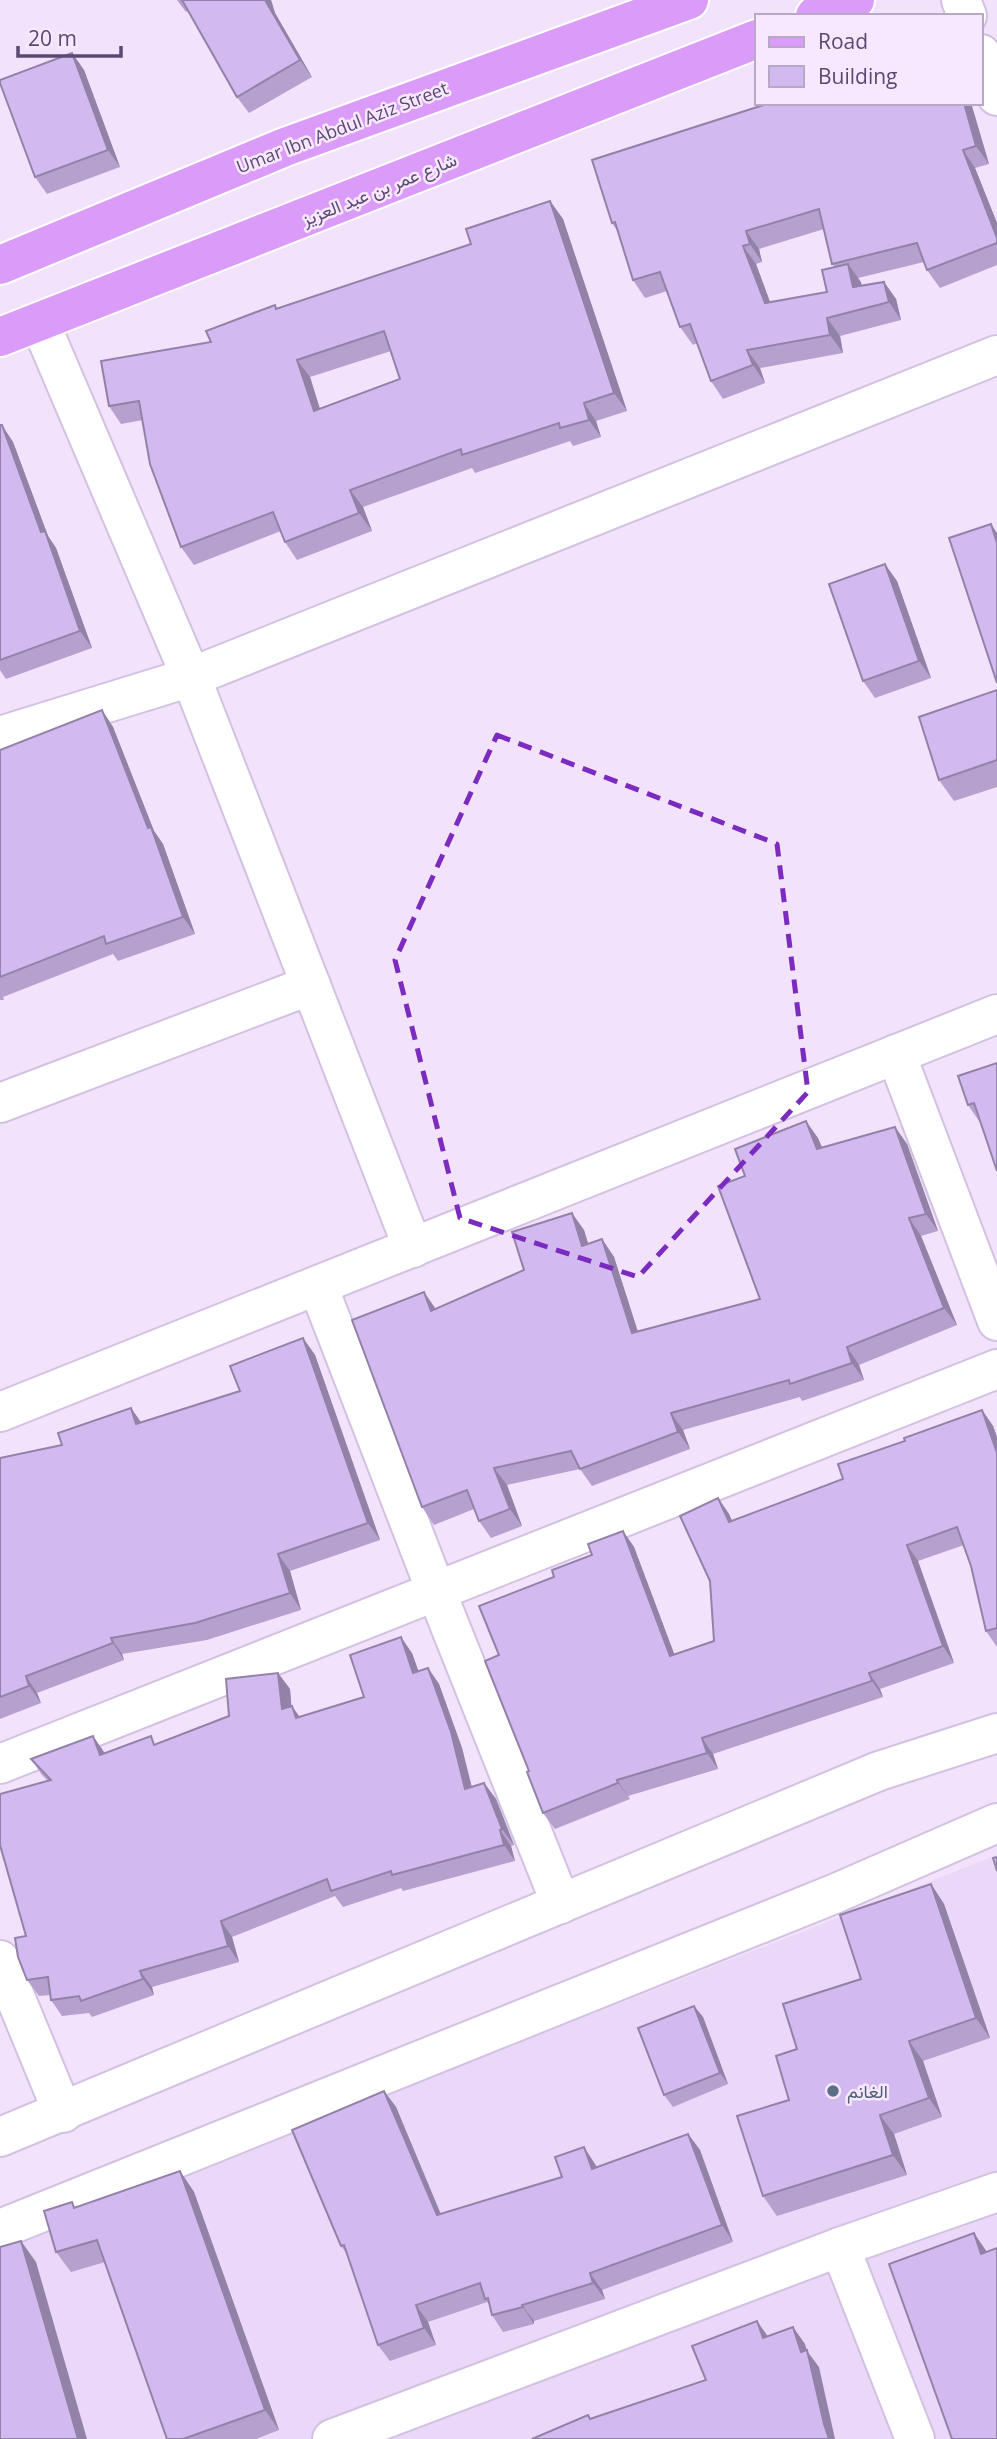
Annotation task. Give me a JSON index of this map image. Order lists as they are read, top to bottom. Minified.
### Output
{"streets":{"main road":["Umar Ibn Abdul Aziz Street","شارع عمر بن عبد العزيز"]},"places":["الغانم"],"legend":["Road","Building"],"scale_bar":"20 m"}
